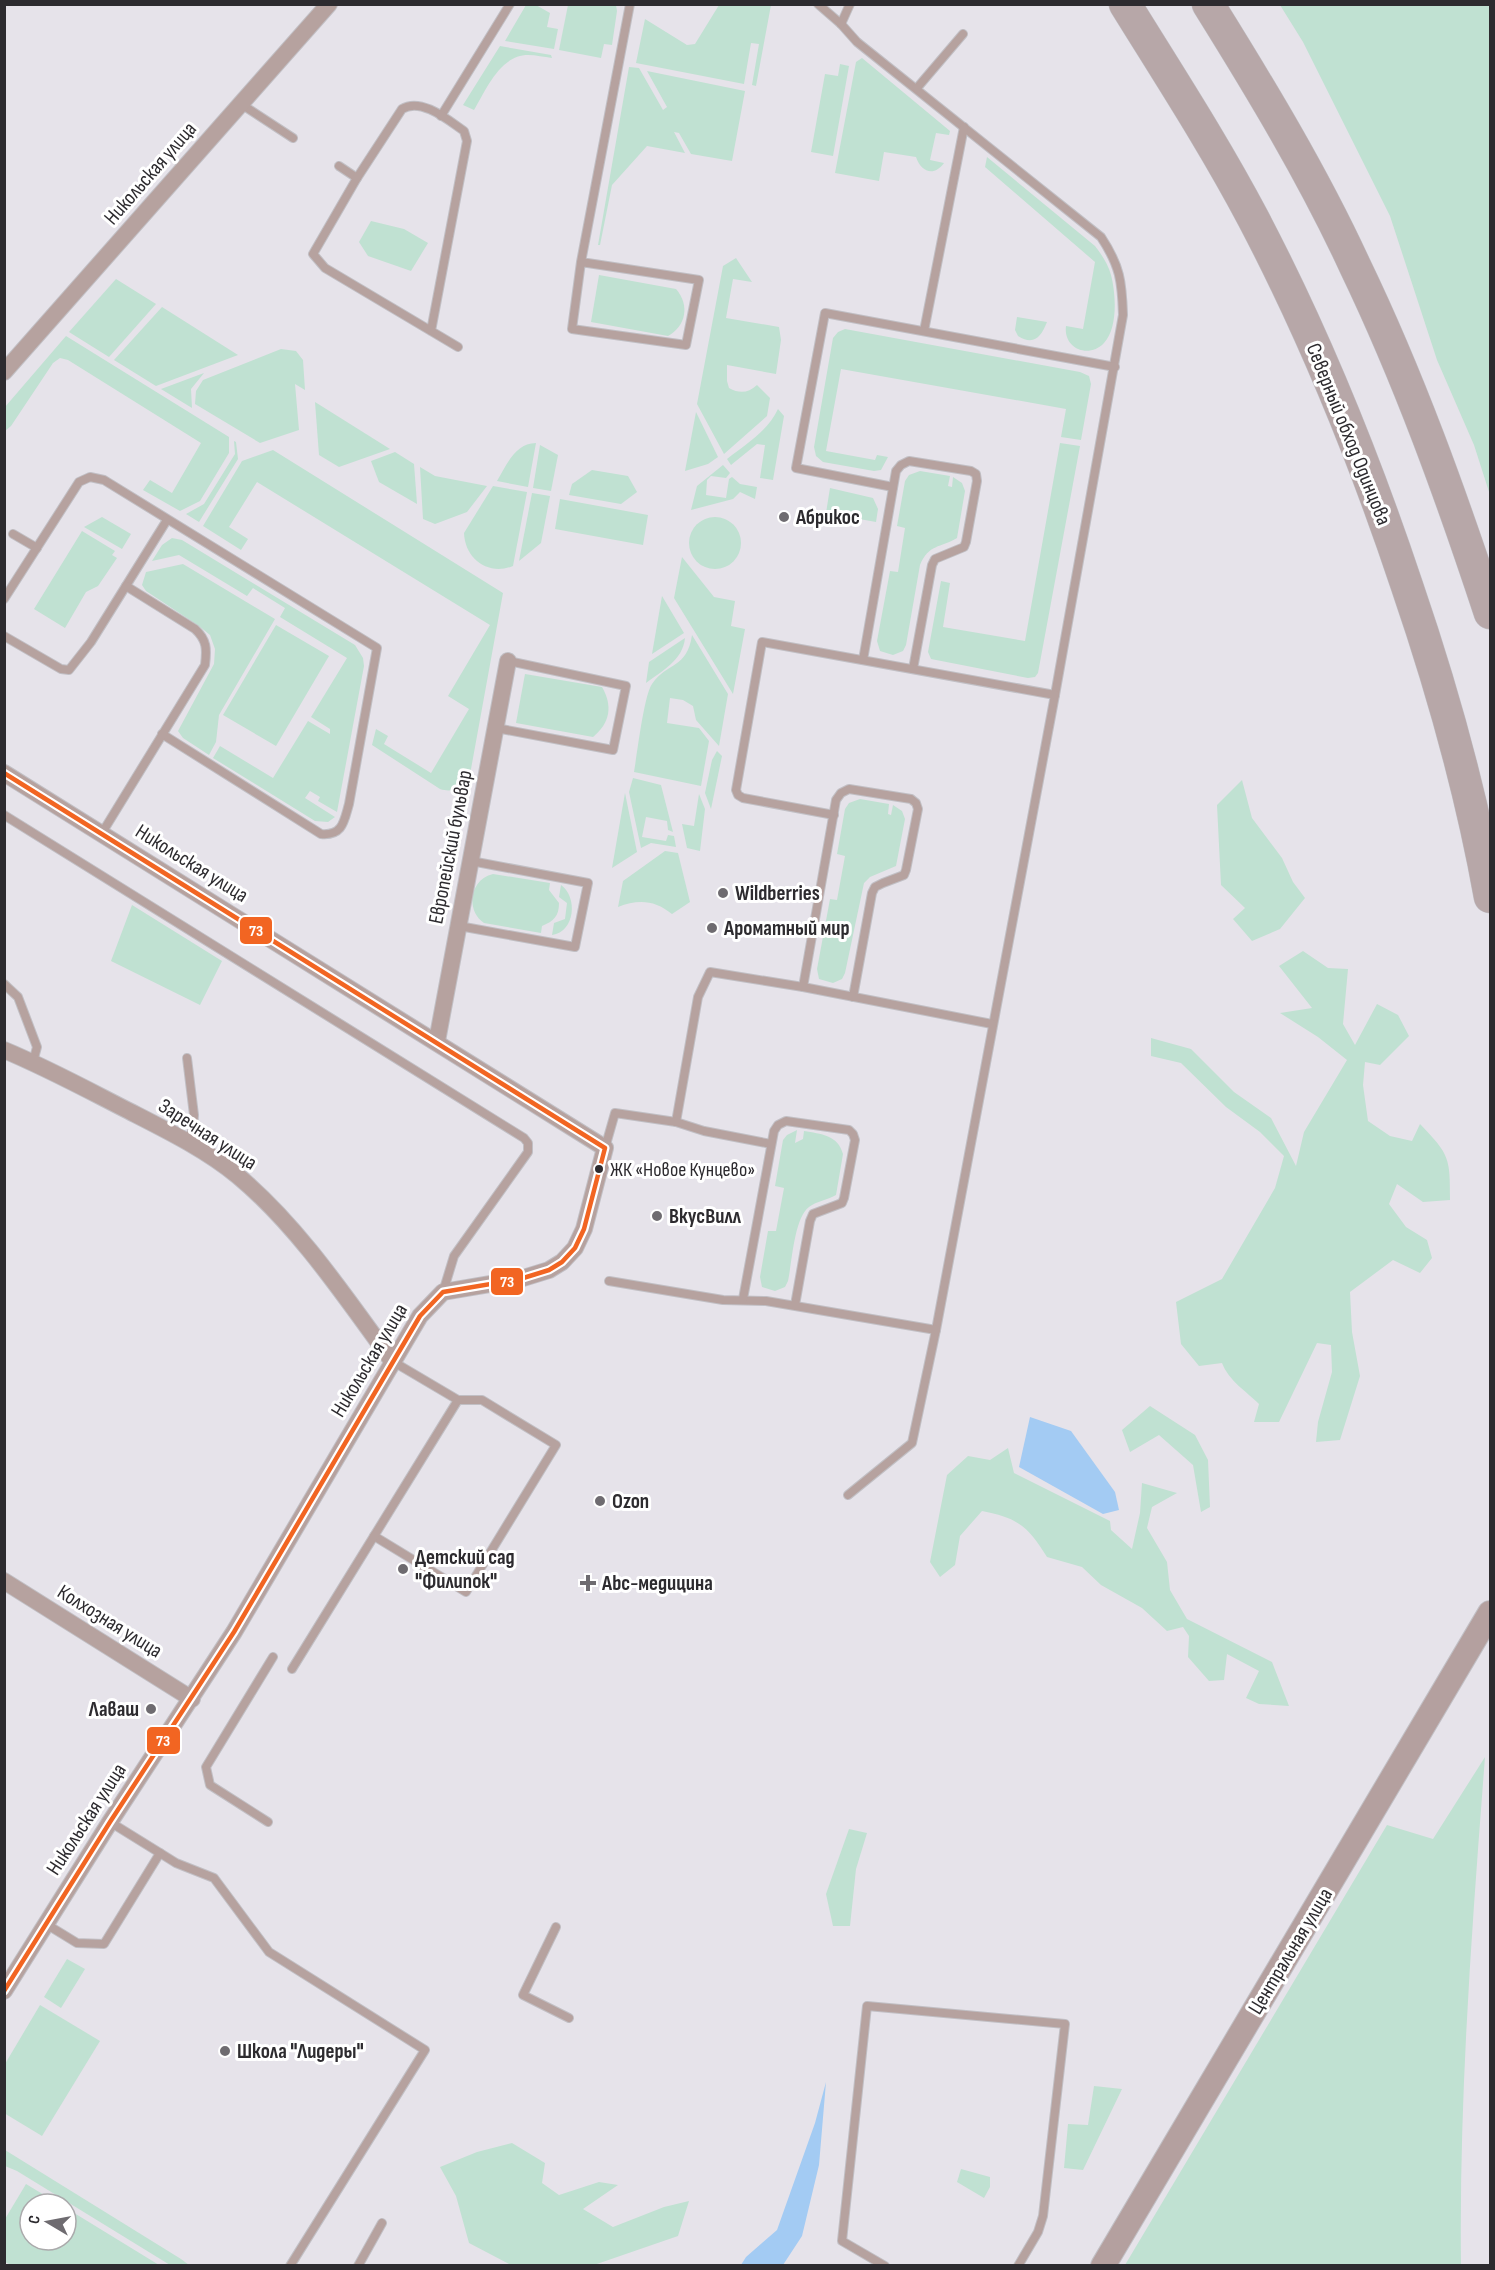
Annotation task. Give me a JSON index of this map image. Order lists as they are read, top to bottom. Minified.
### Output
{"streets":{"highway":["Северный обход Одинцова"],"street":["Никольская улица","Европейский бульвар","Заречная улица","Колхозная улица","Центральная улица"]},"crossings":[["Никольская улица","Европейский бульвар"],["Никольская улица","Заречная улица"],["Никольская улица","Колхозная улица"]],"places":{"other":["Абрикос","Wildberries","Ароматный мир","ЖК «Новое Кунцево»","ВкусВилл","Ozon","Детский сад \"Филипок\"","Лаваш","Школа \"Лидеры\""],"health":["Abc-медицина"]},"lines":["transit line 73"],"north":"left"}
